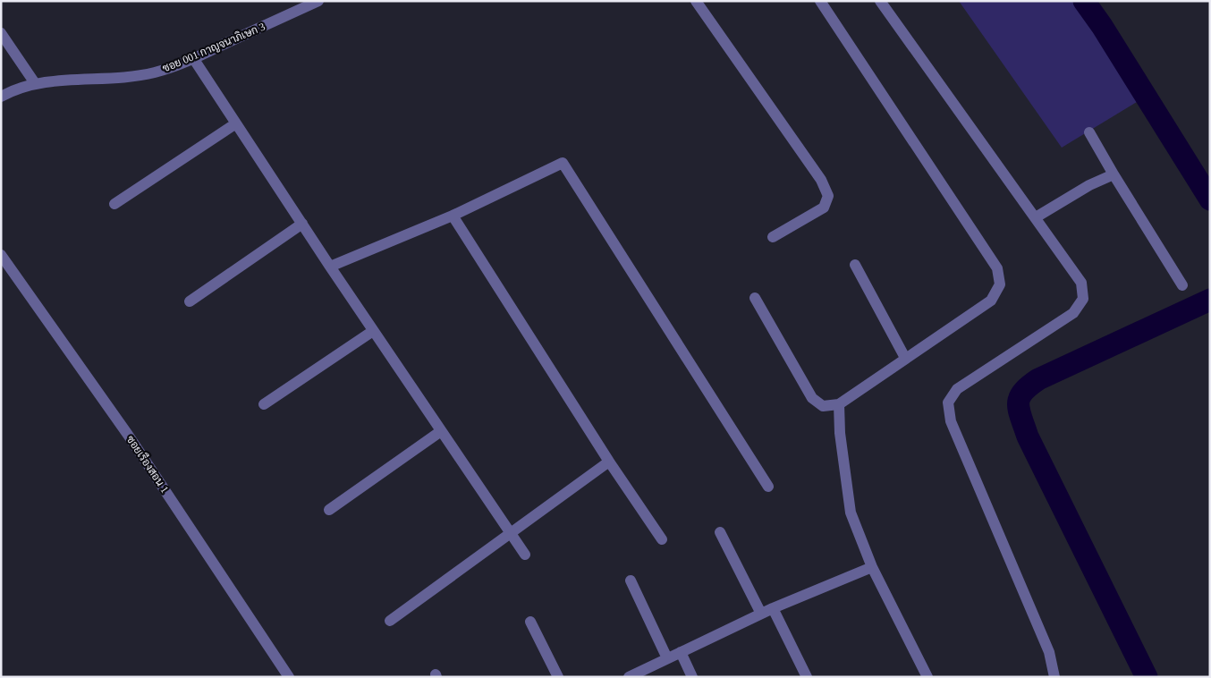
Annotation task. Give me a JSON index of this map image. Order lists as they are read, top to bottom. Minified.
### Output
{"streets":{"street":["ซอย 001 กาญจนาภิเษก 3","ซอยเรืองสอน 1"]}}
